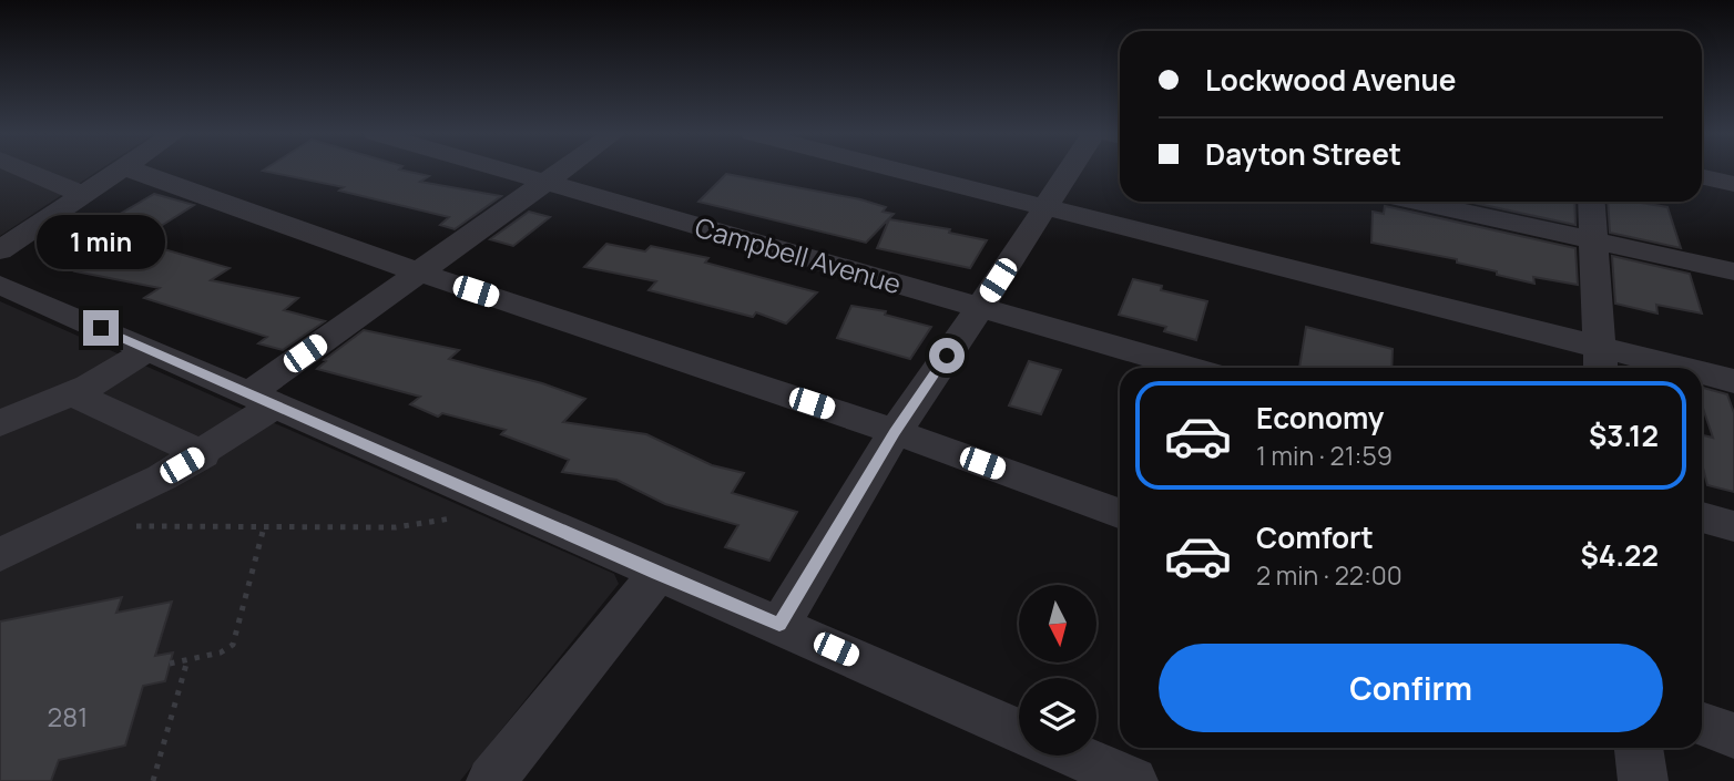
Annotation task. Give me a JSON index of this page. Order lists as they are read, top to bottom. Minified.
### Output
{"streets":{"street":["Campbell Avenue"]},"house_numbers":["281"],"north":"bottom","page":{"banner":["Lockwood Avenue","Dayton Street"],"bubble":"1 min","list":[{"name":"Economy","note":"1 min · 21:59","value":"$3.12"},{"name":"Comfort","note":"2 min · 22:00","value":"$4.22"}],"buttons":"Confirm"}}
